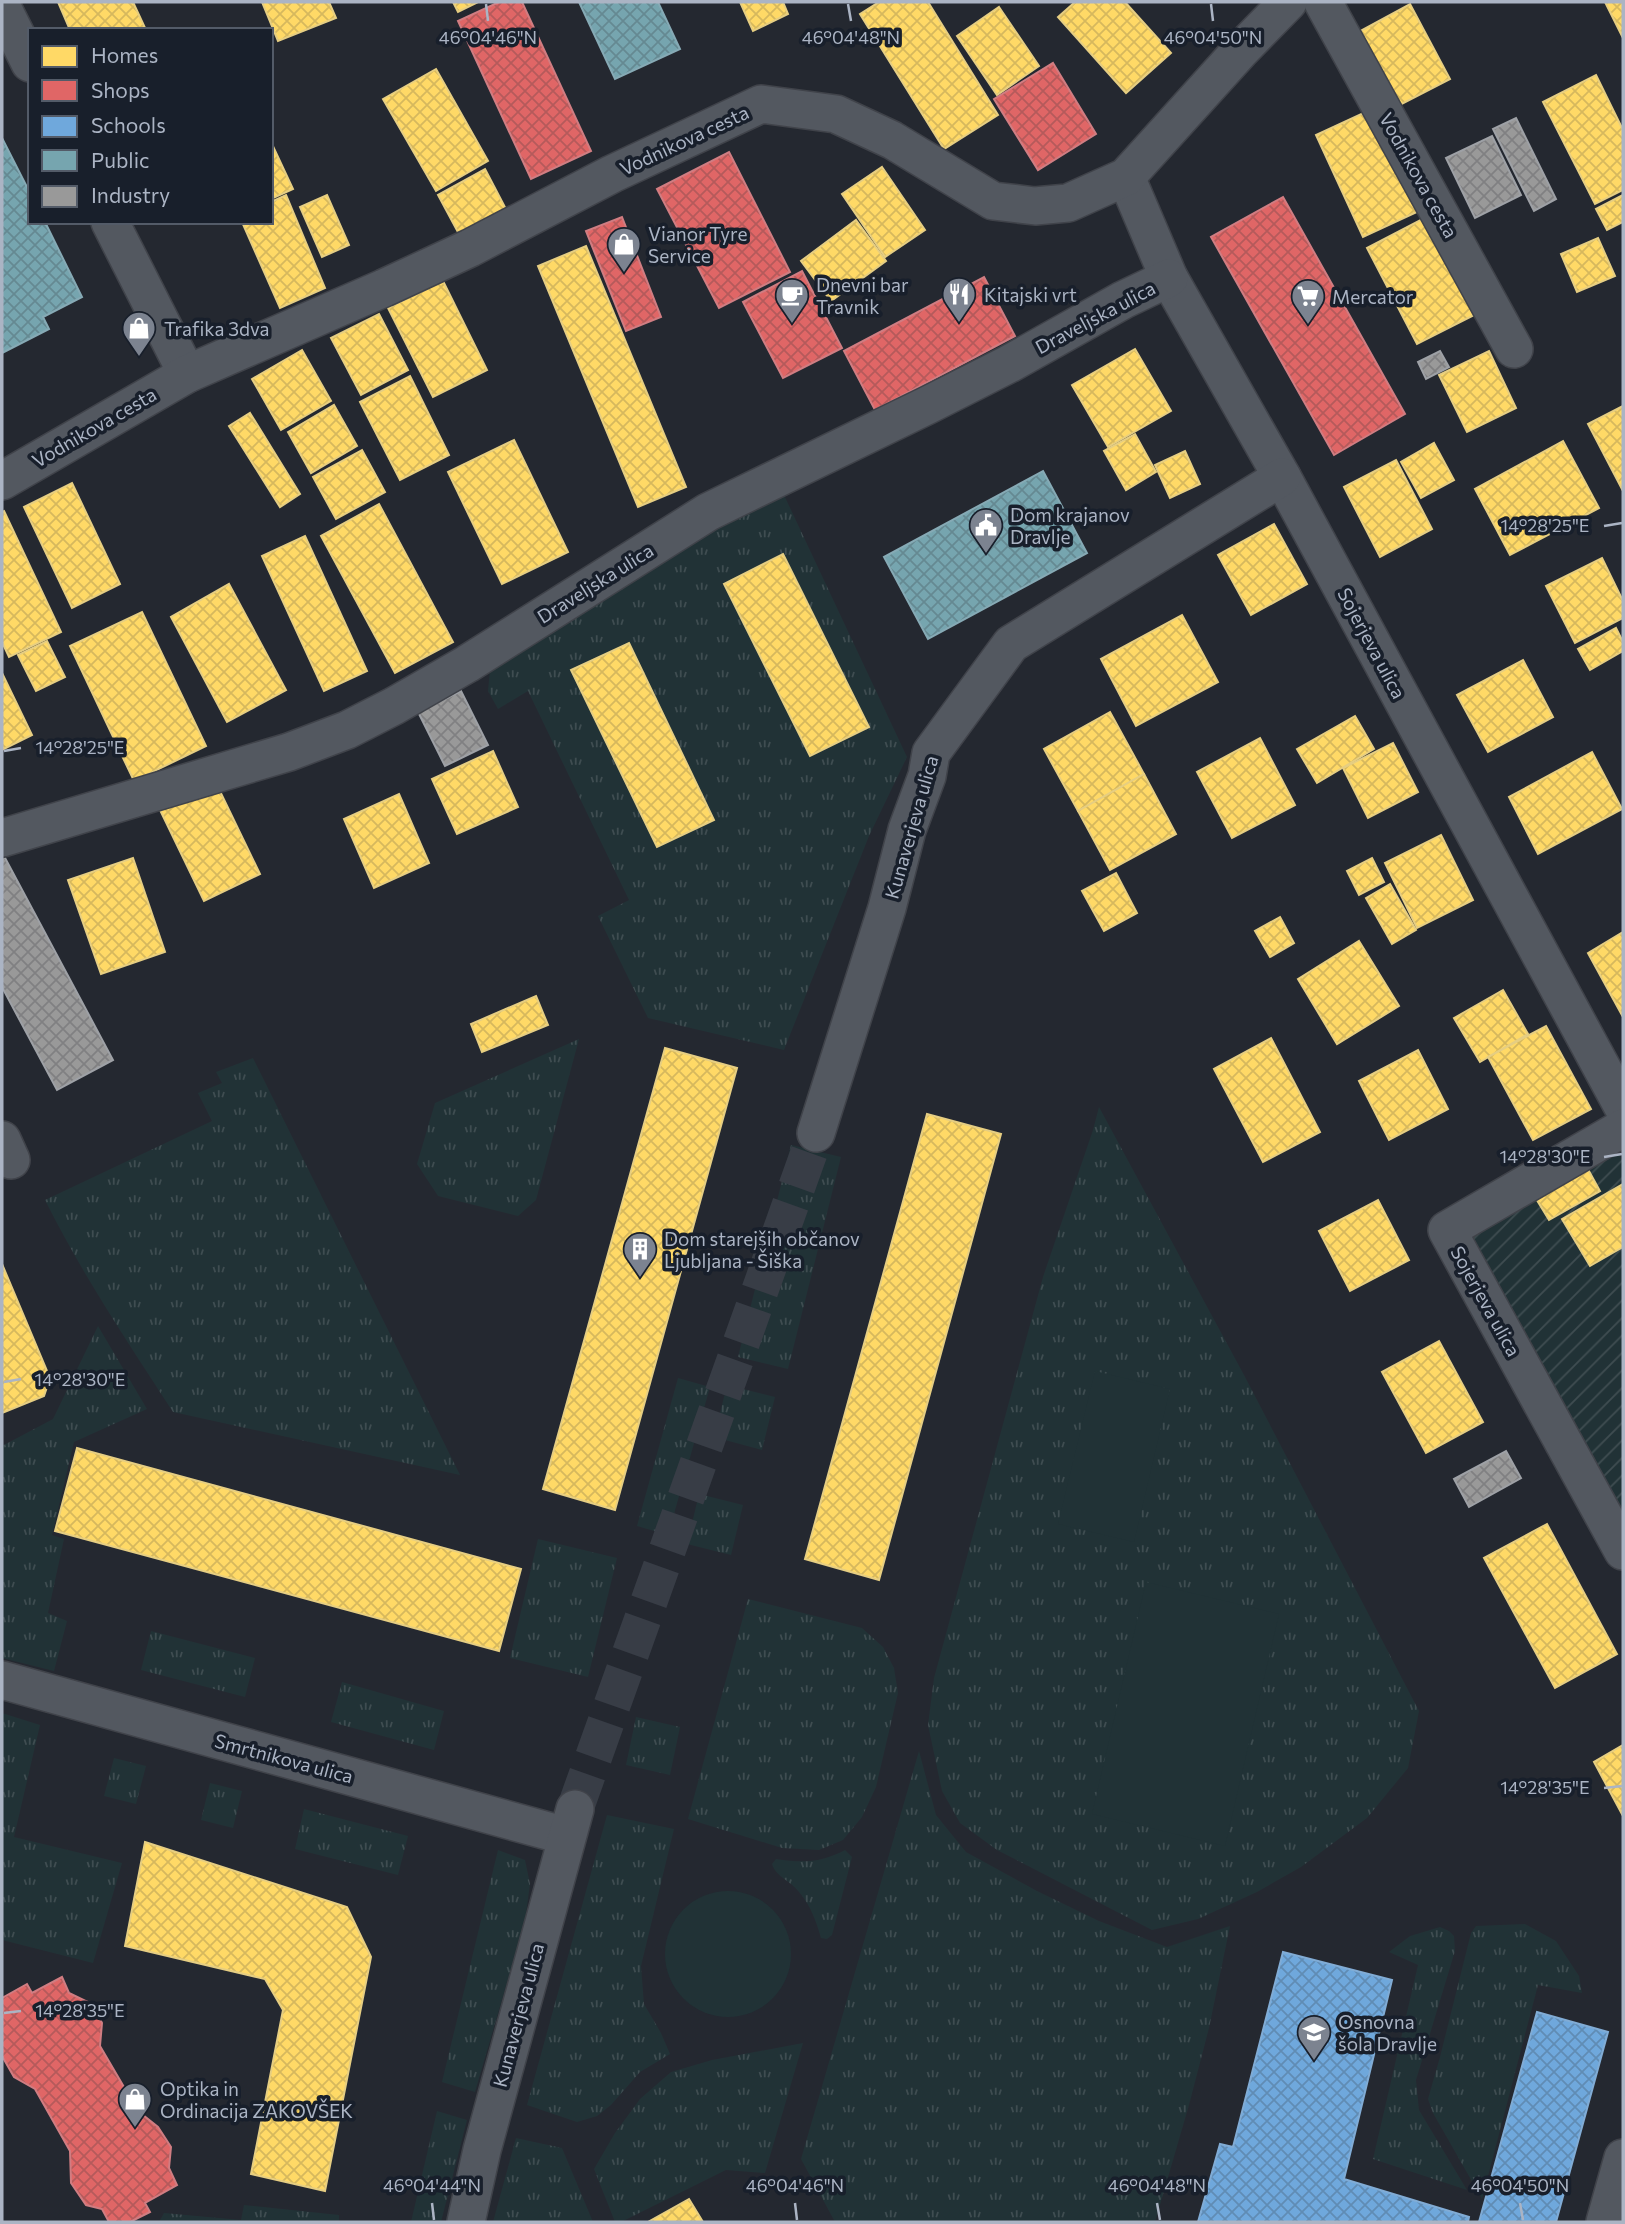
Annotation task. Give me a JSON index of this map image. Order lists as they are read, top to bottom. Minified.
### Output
{"streets":{"street":["Vodnikova cesta","Draveljska ulica","Sojerjeva ulica","Kunaverjeva ulica","Smrtnikova ulica"]},"crossings":[["Vodnikova cesta","Sojerjeva ulica"],["Draveljska ulica","Sojerjeva ulica"],["Sojerjeva ulica","Kunaverjeva ulica"],["Kunaverjeva ulica","Smrtnikova ulica"]],"places":{"shop":["Vianor Tyre Service","Trafika 3dva","Optika in Ordinacija ZAKOVŠEK"],"restaurant":["Kitajski vrt"],"cafe":["Dnevni bar Travnik"],"supermarket":["Mercator"],"public building":["Dom krajanov Dravlje"],"building":["Dom starejših občanov Ljubljana - Šiška"],"school or university":["Osnovna šola Dravlje"]},"legend":["Homes","Shops","Schools","Public","Industry"],"coordinates":["46°04'46\"N","46°04'48\"N","46°04'50\"N","14°28'25\"E","14°28'30\"E","14°28'35\"E","46°04'44\"N"]}
